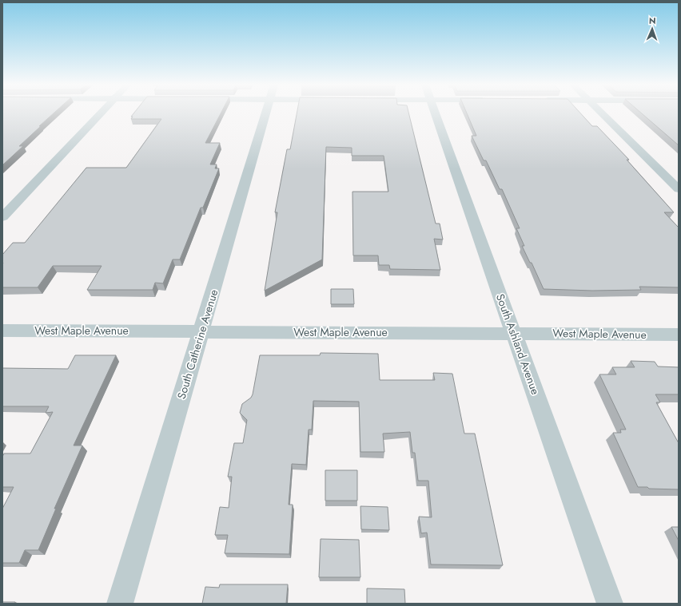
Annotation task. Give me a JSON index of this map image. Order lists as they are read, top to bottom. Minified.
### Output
{"streets":{"street":["West Maple Avenue","South Catherine Avenue","South Ashland Avenue"]},"crossings":[["West Maple Avenue","South Catherine Avenue"],["West Maple Avenue","South Ashland Avenue"]],"north":"top"}
